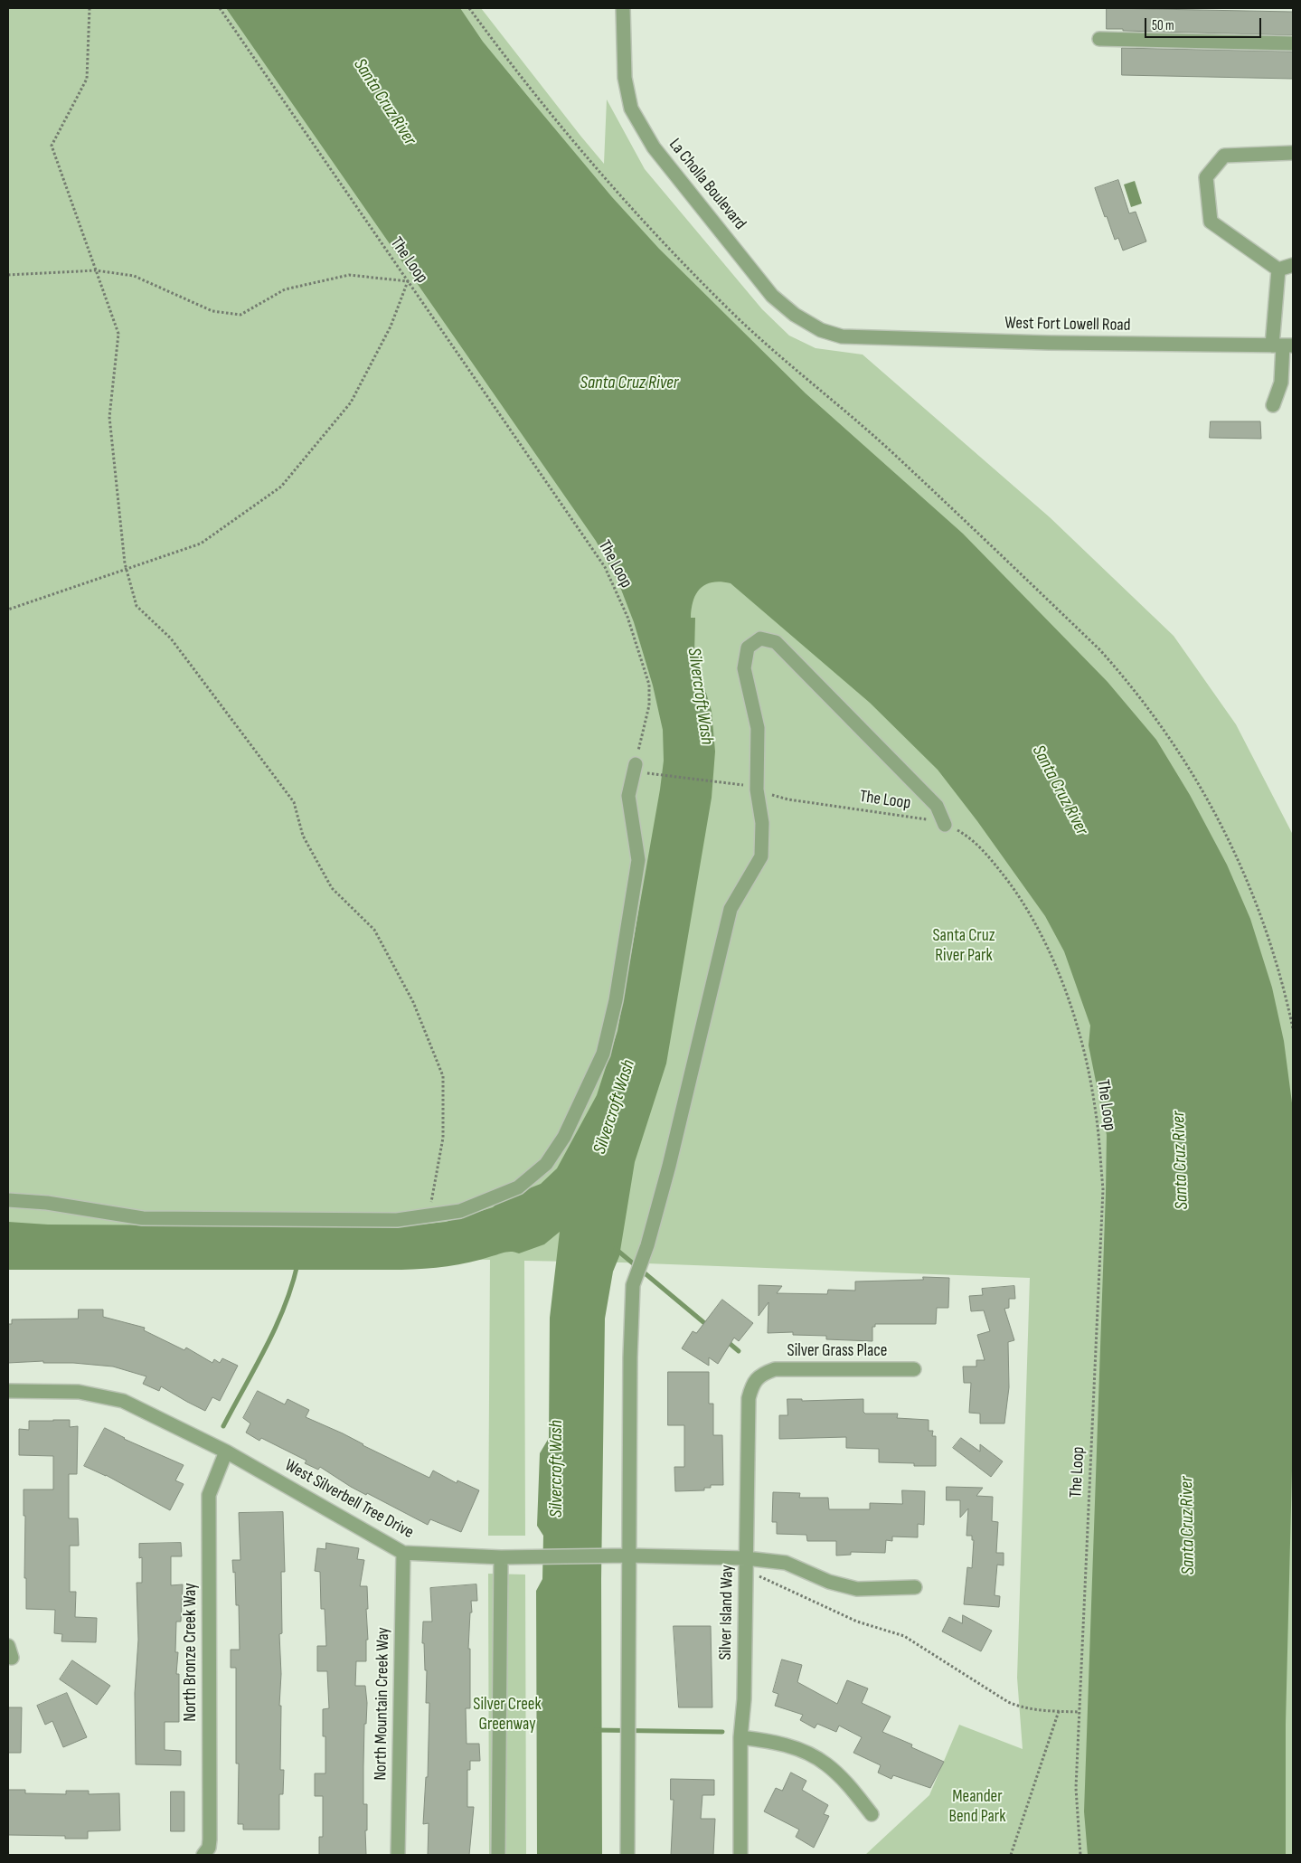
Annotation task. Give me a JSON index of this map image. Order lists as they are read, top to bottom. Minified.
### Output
{"streets":{"street":["La Cholla Boulevard","West Fort Lowell Road","Silver Grass Place","West Silverbell Tree Drive","Silver Island Way","North Bronze Creek Way","North Mountain Creek Way"],"path":["The Loop"]},"crossings":[["La Cholla Boulevard","West Fort Lowell Road"],["Silver Grass Place","Silver Island Way"],["West Silverbell Tree Drive","Silver Island Way"],["West Silverbell Tree Drive","North Bronze Creek Way"],["West Silverbell Tree Drive","North Mountain Creek Way"]],"water":["Santa Cruz River","Silvercroft Wash"],"parks":["Santa Cruz River Park","Silver Creek Greenway","Meander Bend Park"],"scale_bar":"50 m"}
